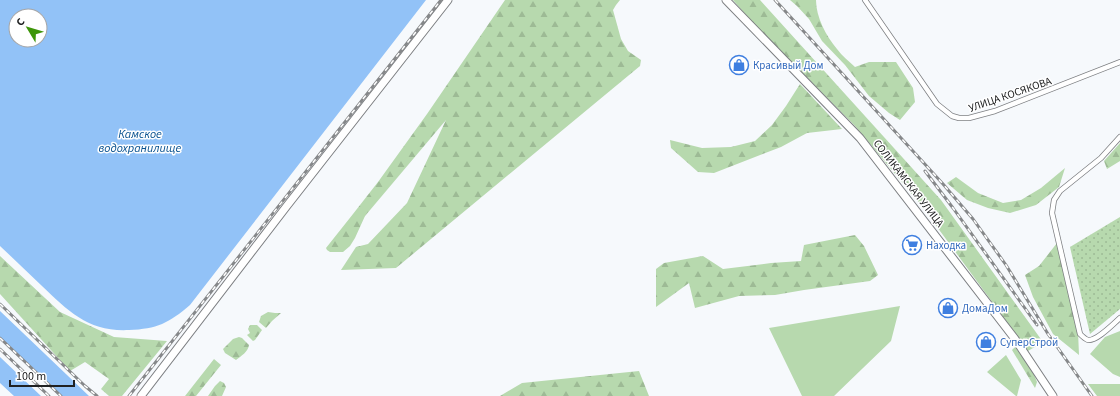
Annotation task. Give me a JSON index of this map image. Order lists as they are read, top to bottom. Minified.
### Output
{"streets":{"main road":["СОЛИКАМСКАЯ УЛИЦА"],"street":["УЛИЦА КОСЯКОВА"]},"water":["Камское водохранилище"],"places":{"shop":["Красивый Дом","ДомаДом","СуперСтрой"],"supermarket":["Находка"]},"scale_bar":"100 m","north":"top left"}
